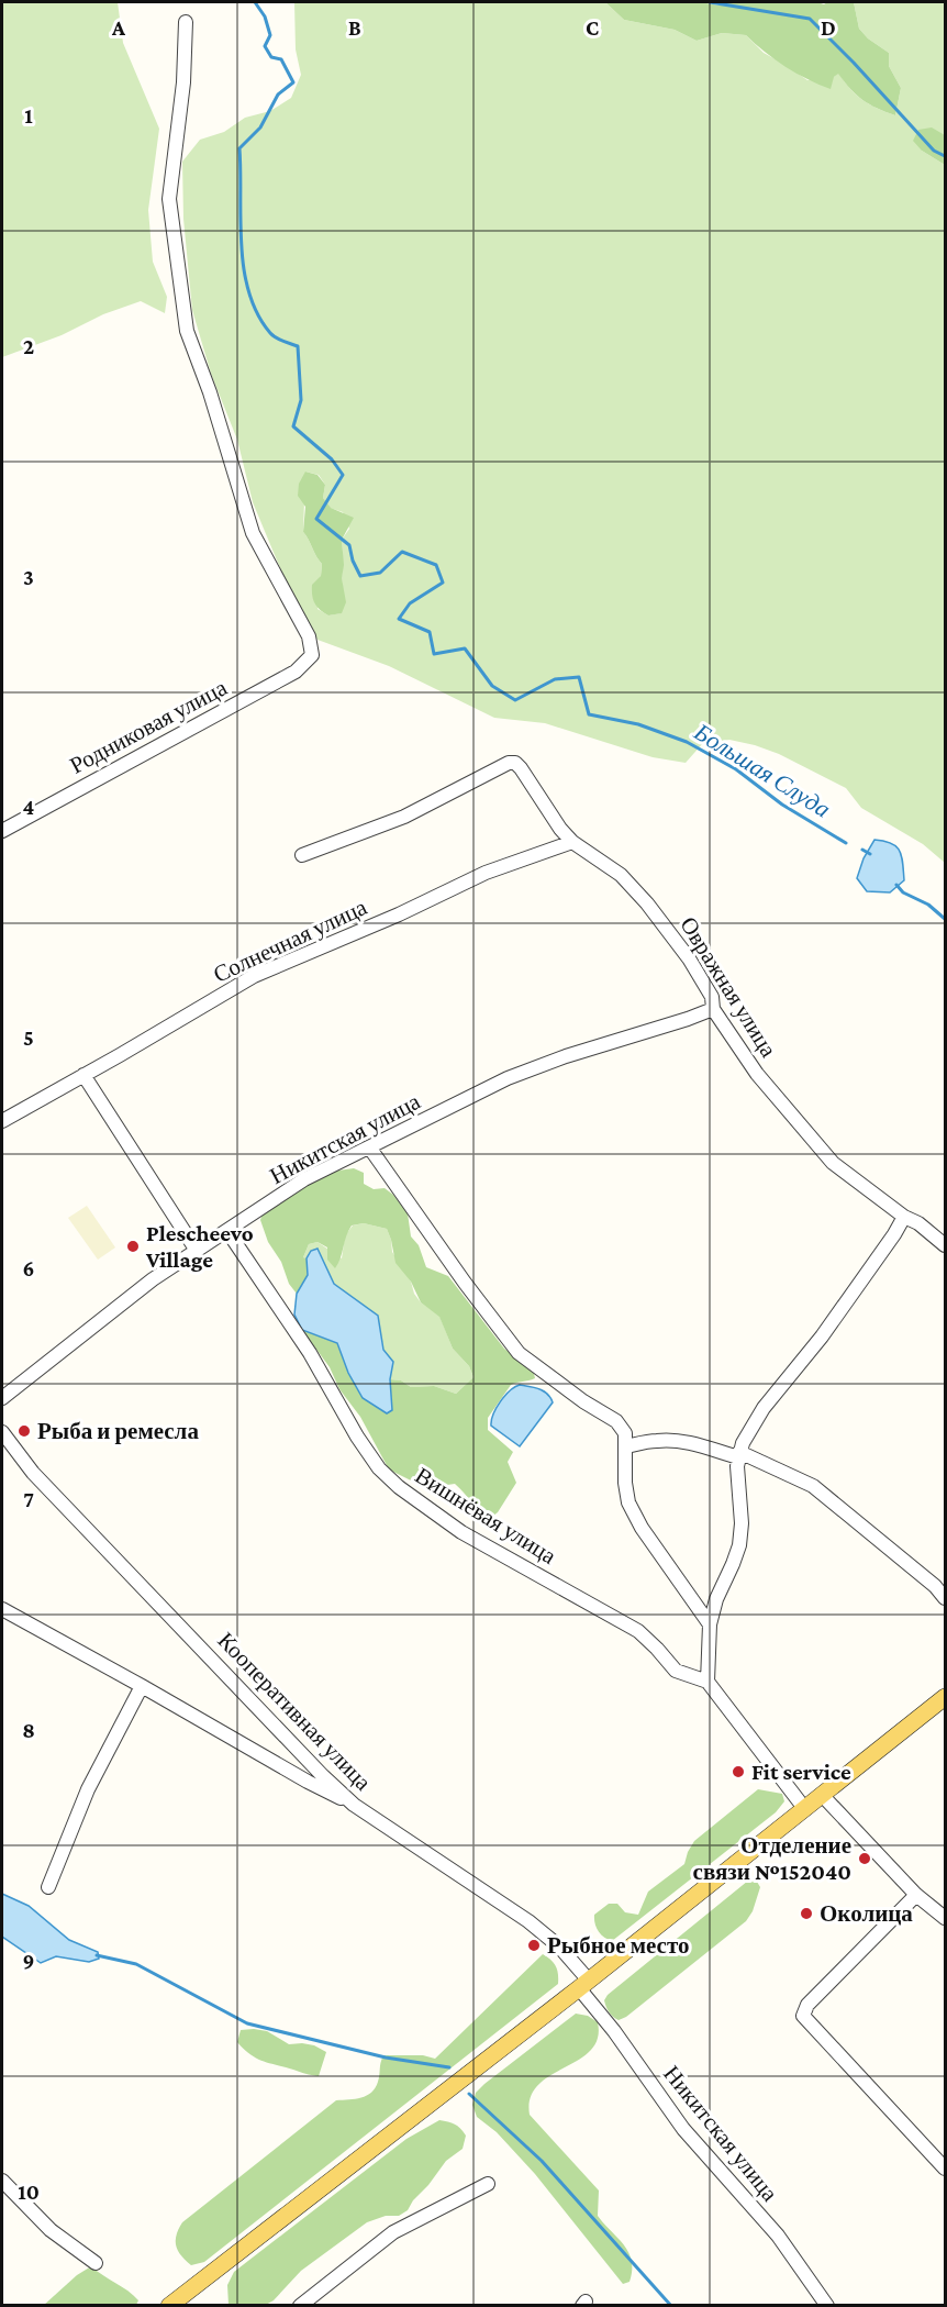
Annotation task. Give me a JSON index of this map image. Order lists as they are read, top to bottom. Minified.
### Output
{"streets":{"street":["Родниковая улица","Солнечная улица","Овражная улица","Никитская улица","Вишнёвая улица","Кооперативная улица"]},"crossings":[["Солнечная улица","Овражная улица"],["Овражная улица","Никитская улица"],["Никитская улица","Вишнёвая улица"],["Никитская улица","Кооперативная улица"]],"water":["Большая Слуда"],"places":["Plescheevo Village","Рыба и ремесла","Fit service","Отделение связи №152040","Околица","Рыбное место"],"grid":{"columns":["A","B","C","D"],"rows":["1","2","3","4","5","6","7","8","9","10"]}}
